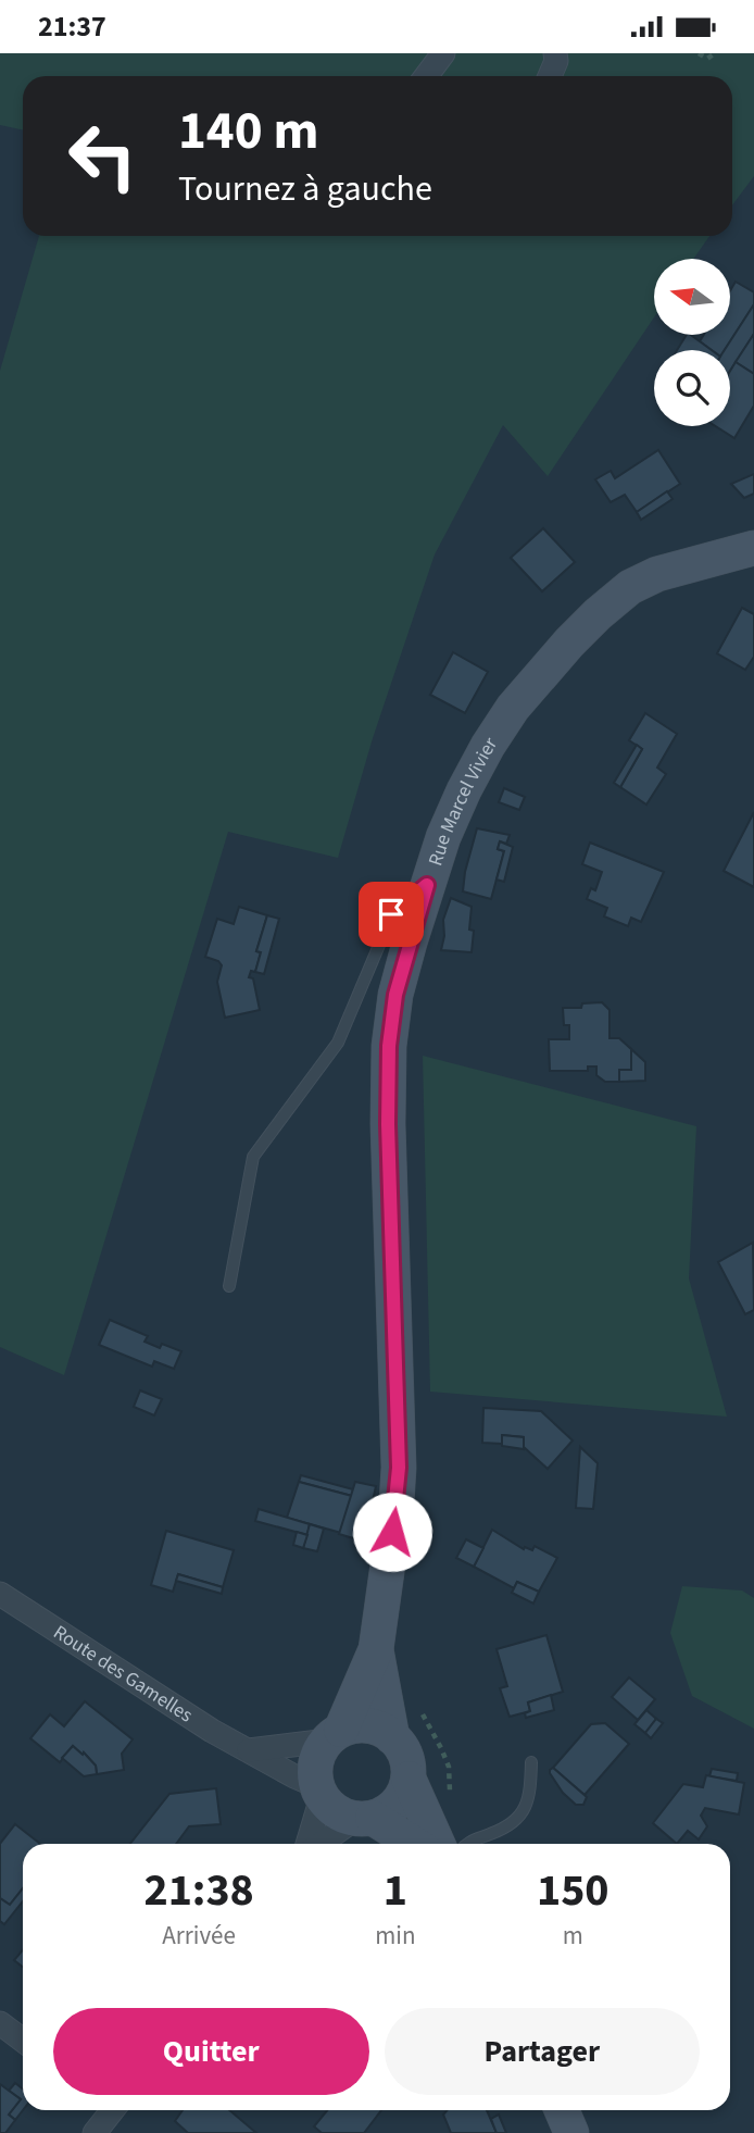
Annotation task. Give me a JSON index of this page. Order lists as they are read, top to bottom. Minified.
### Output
{"streets":{"street":["Rue Marcel Vivier","Route des Gamelles"]},"crossings":[["Rue Marcel Vivier","Route des Gamelles"]],"north":"left","page":{"status":"21:37","turn":["140 m","Tournez à gauche"],"eta":["21:38","Arrivée","1","min","150","m"],"buttons":["Quitter","Partager"]}}
